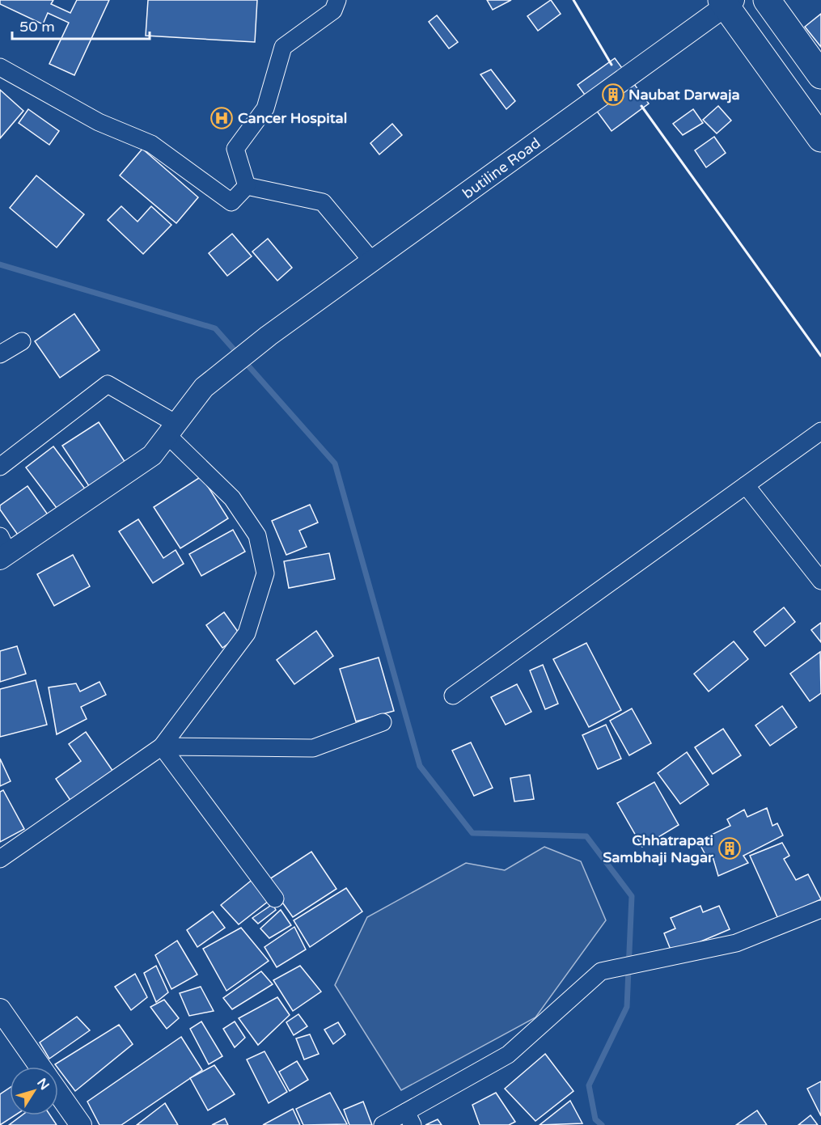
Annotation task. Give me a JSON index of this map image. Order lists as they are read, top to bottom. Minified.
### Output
{"streets":{"street":["butiline Road"]},"places":{"building":["Naubat Darwaja","Chhatrapati Sambhaji Nagar"],"hospital":["Cancer Hospital"]},"scale_bar":"50 m","north":"top right"}
